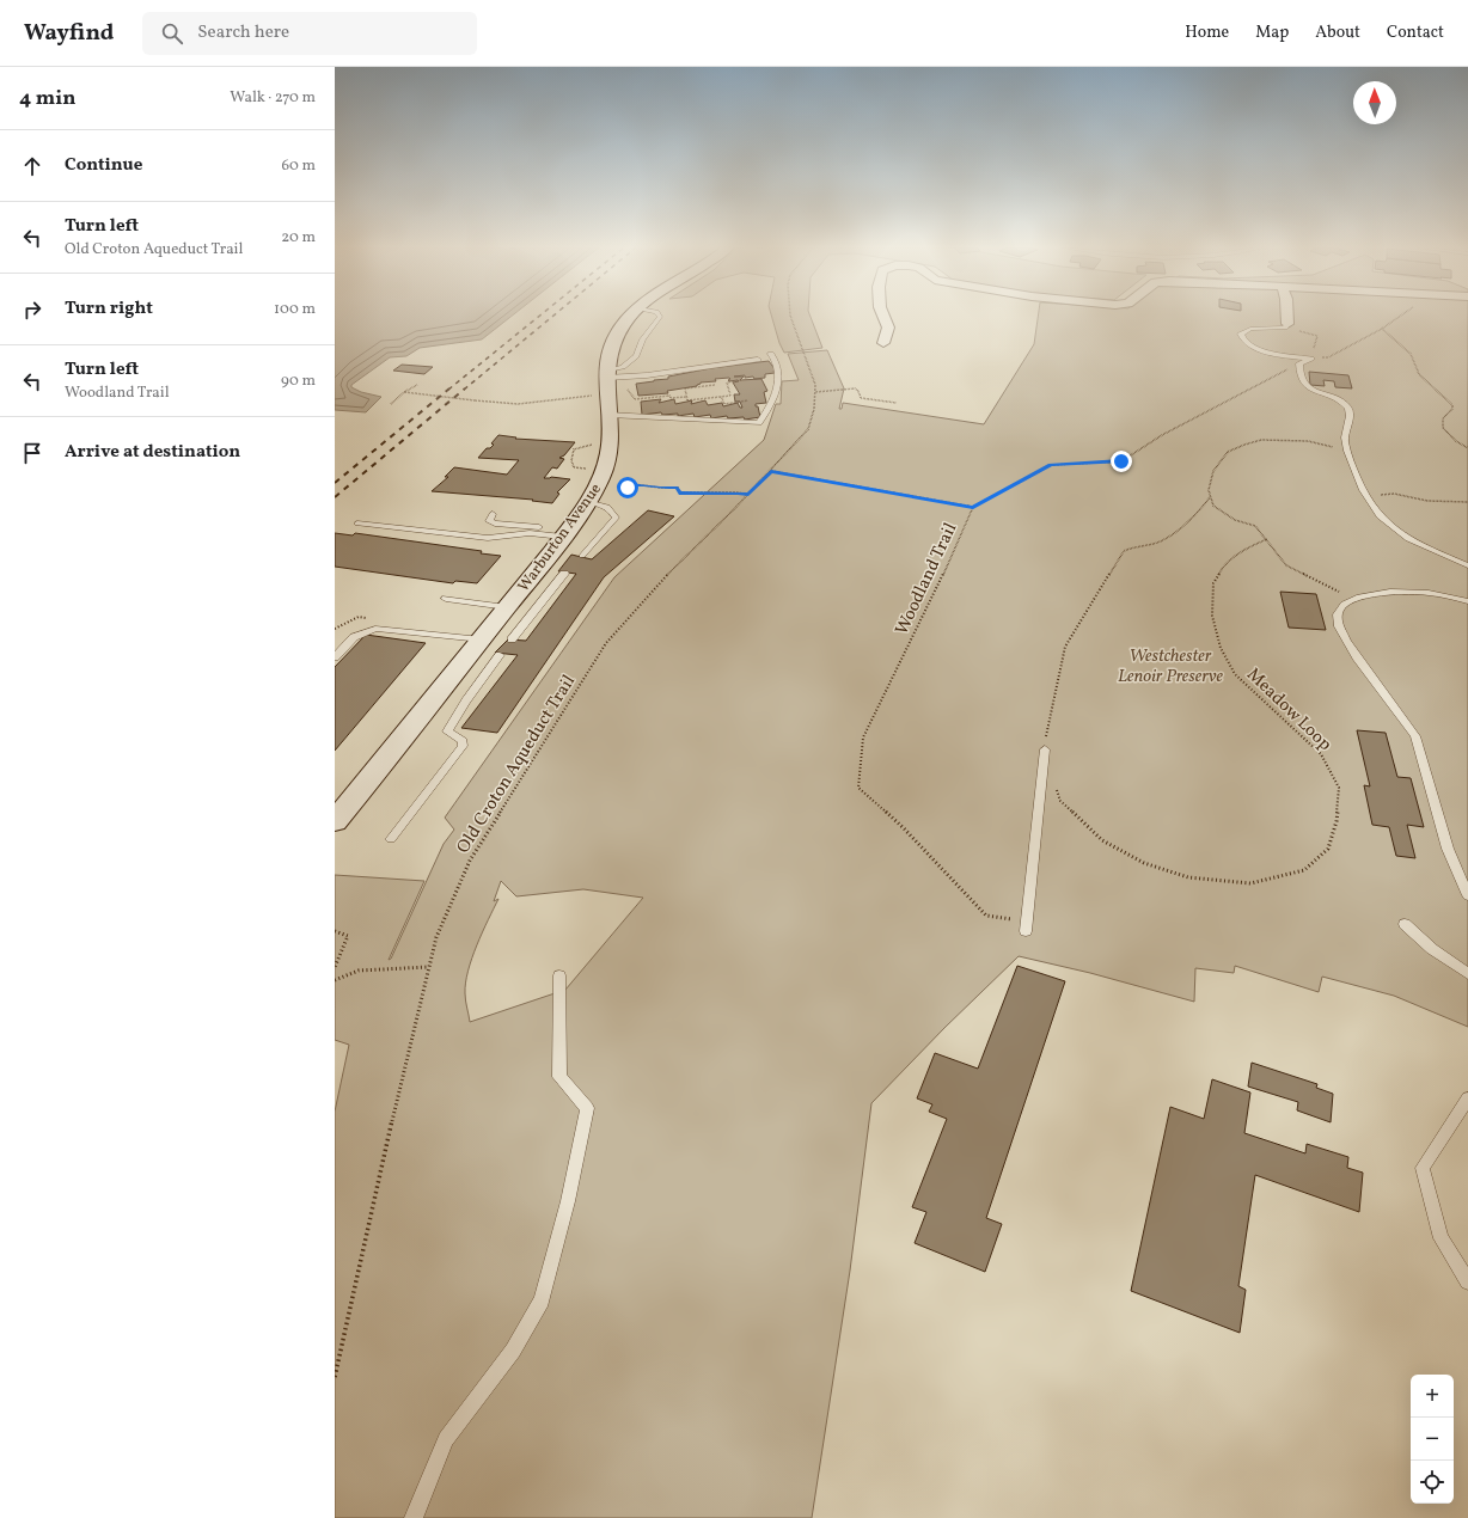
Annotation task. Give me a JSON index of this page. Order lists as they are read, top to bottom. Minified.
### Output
{"streets":{"street":["Warburton Avenue"],"path":["Woodland Trail","Meadow Loop","Old Croton Aqueduct Trail"]},"parks":["Westchester Lenoir Preserve"],"north":"top","page":{"header":"Wayfind","search":"Search here","nav":["Home","Map","About","Contact"],"heading":["4 min","Walk · 270 m"],"list":[["Continue","60 m"],["Turn left","Old Croton Aqueduct Trail","20 m"],["Turn right","100 m"],["Turn left","Woodland Trail","90 m"],"Arrive at destination"],"map_buttons":["+","−"]}}
